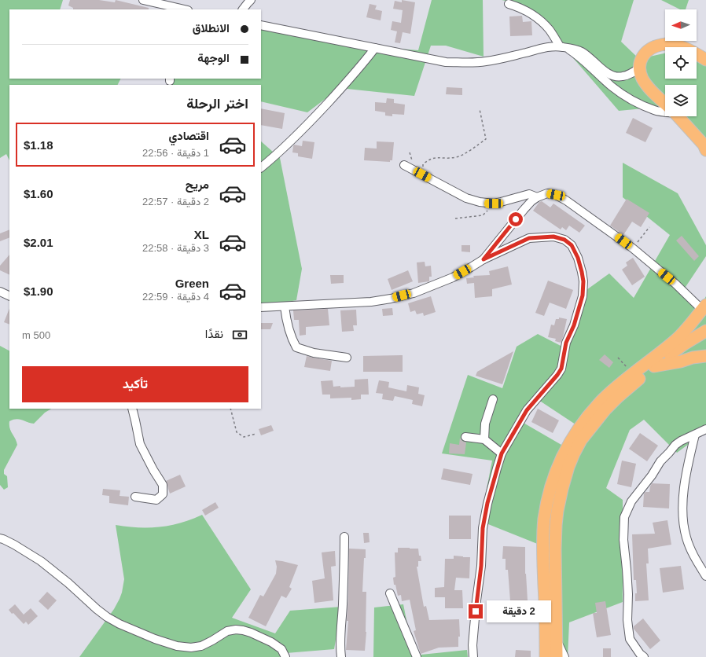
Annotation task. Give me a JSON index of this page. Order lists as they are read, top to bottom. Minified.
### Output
{"north":"left","page":{"banner":["الانطلاق","الوجهة"],"heading":"اختر الرحلة","list":[{"name":"اقتصادي","note":"1 دقيقة · 22:56","value":"$1.18"},{"name":"مريح","note":"2 دقيقة · 22:57","value":"$1.60"},{"name":"XL","note":"3 دقيقة · 22:58","value":"$2.01"},{"name":"Green","note":"4 دقيقة · 22:59","value":"$1.90"}],"pay":["نقدًا","500 m"],"buttons":"تأكيد","bubble":"2 دقيقة"}}
